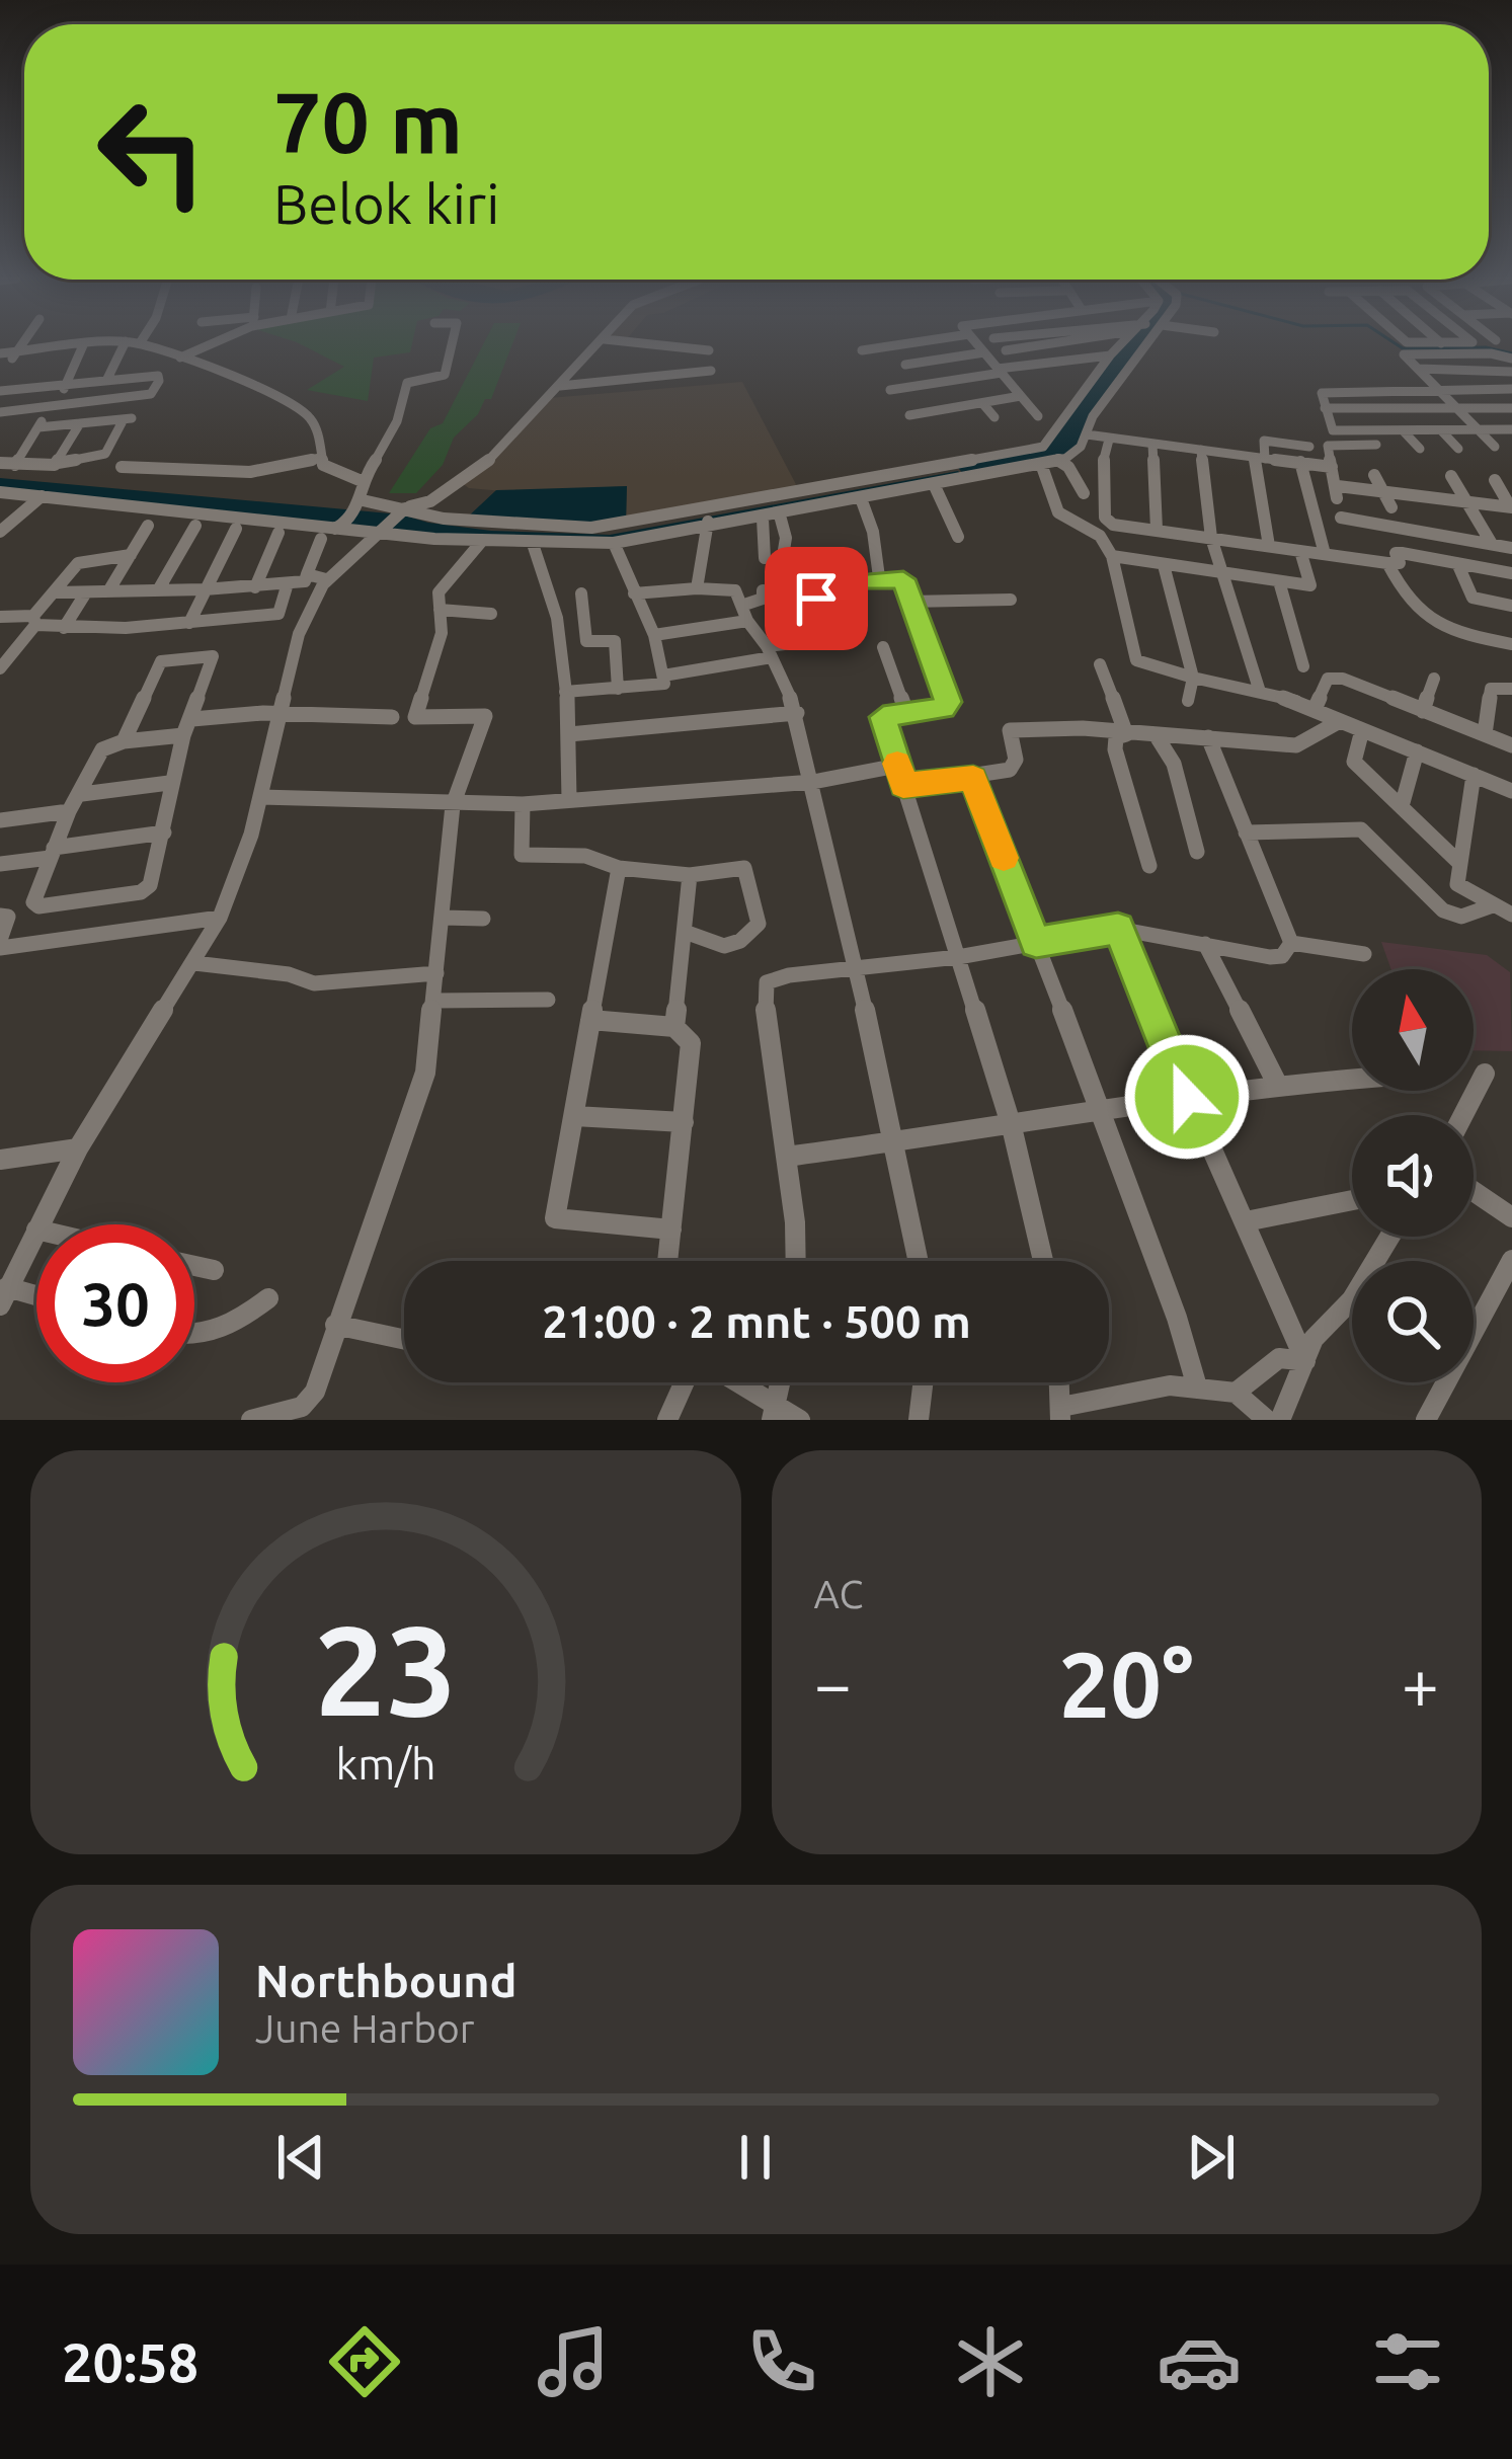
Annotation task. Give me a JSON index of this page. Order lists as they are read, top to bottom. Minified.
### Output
{"north":"top","page":{"turn":["70 m","Belok kiri"],"limit":"30","trip":"21:00 · 2 mnt · 500 m","tile":"AC","heat":["−","20°","+"],"song":["Northbound","June Harbor"],"tabs":"20:58","gauge":["23","km/h"]}}
